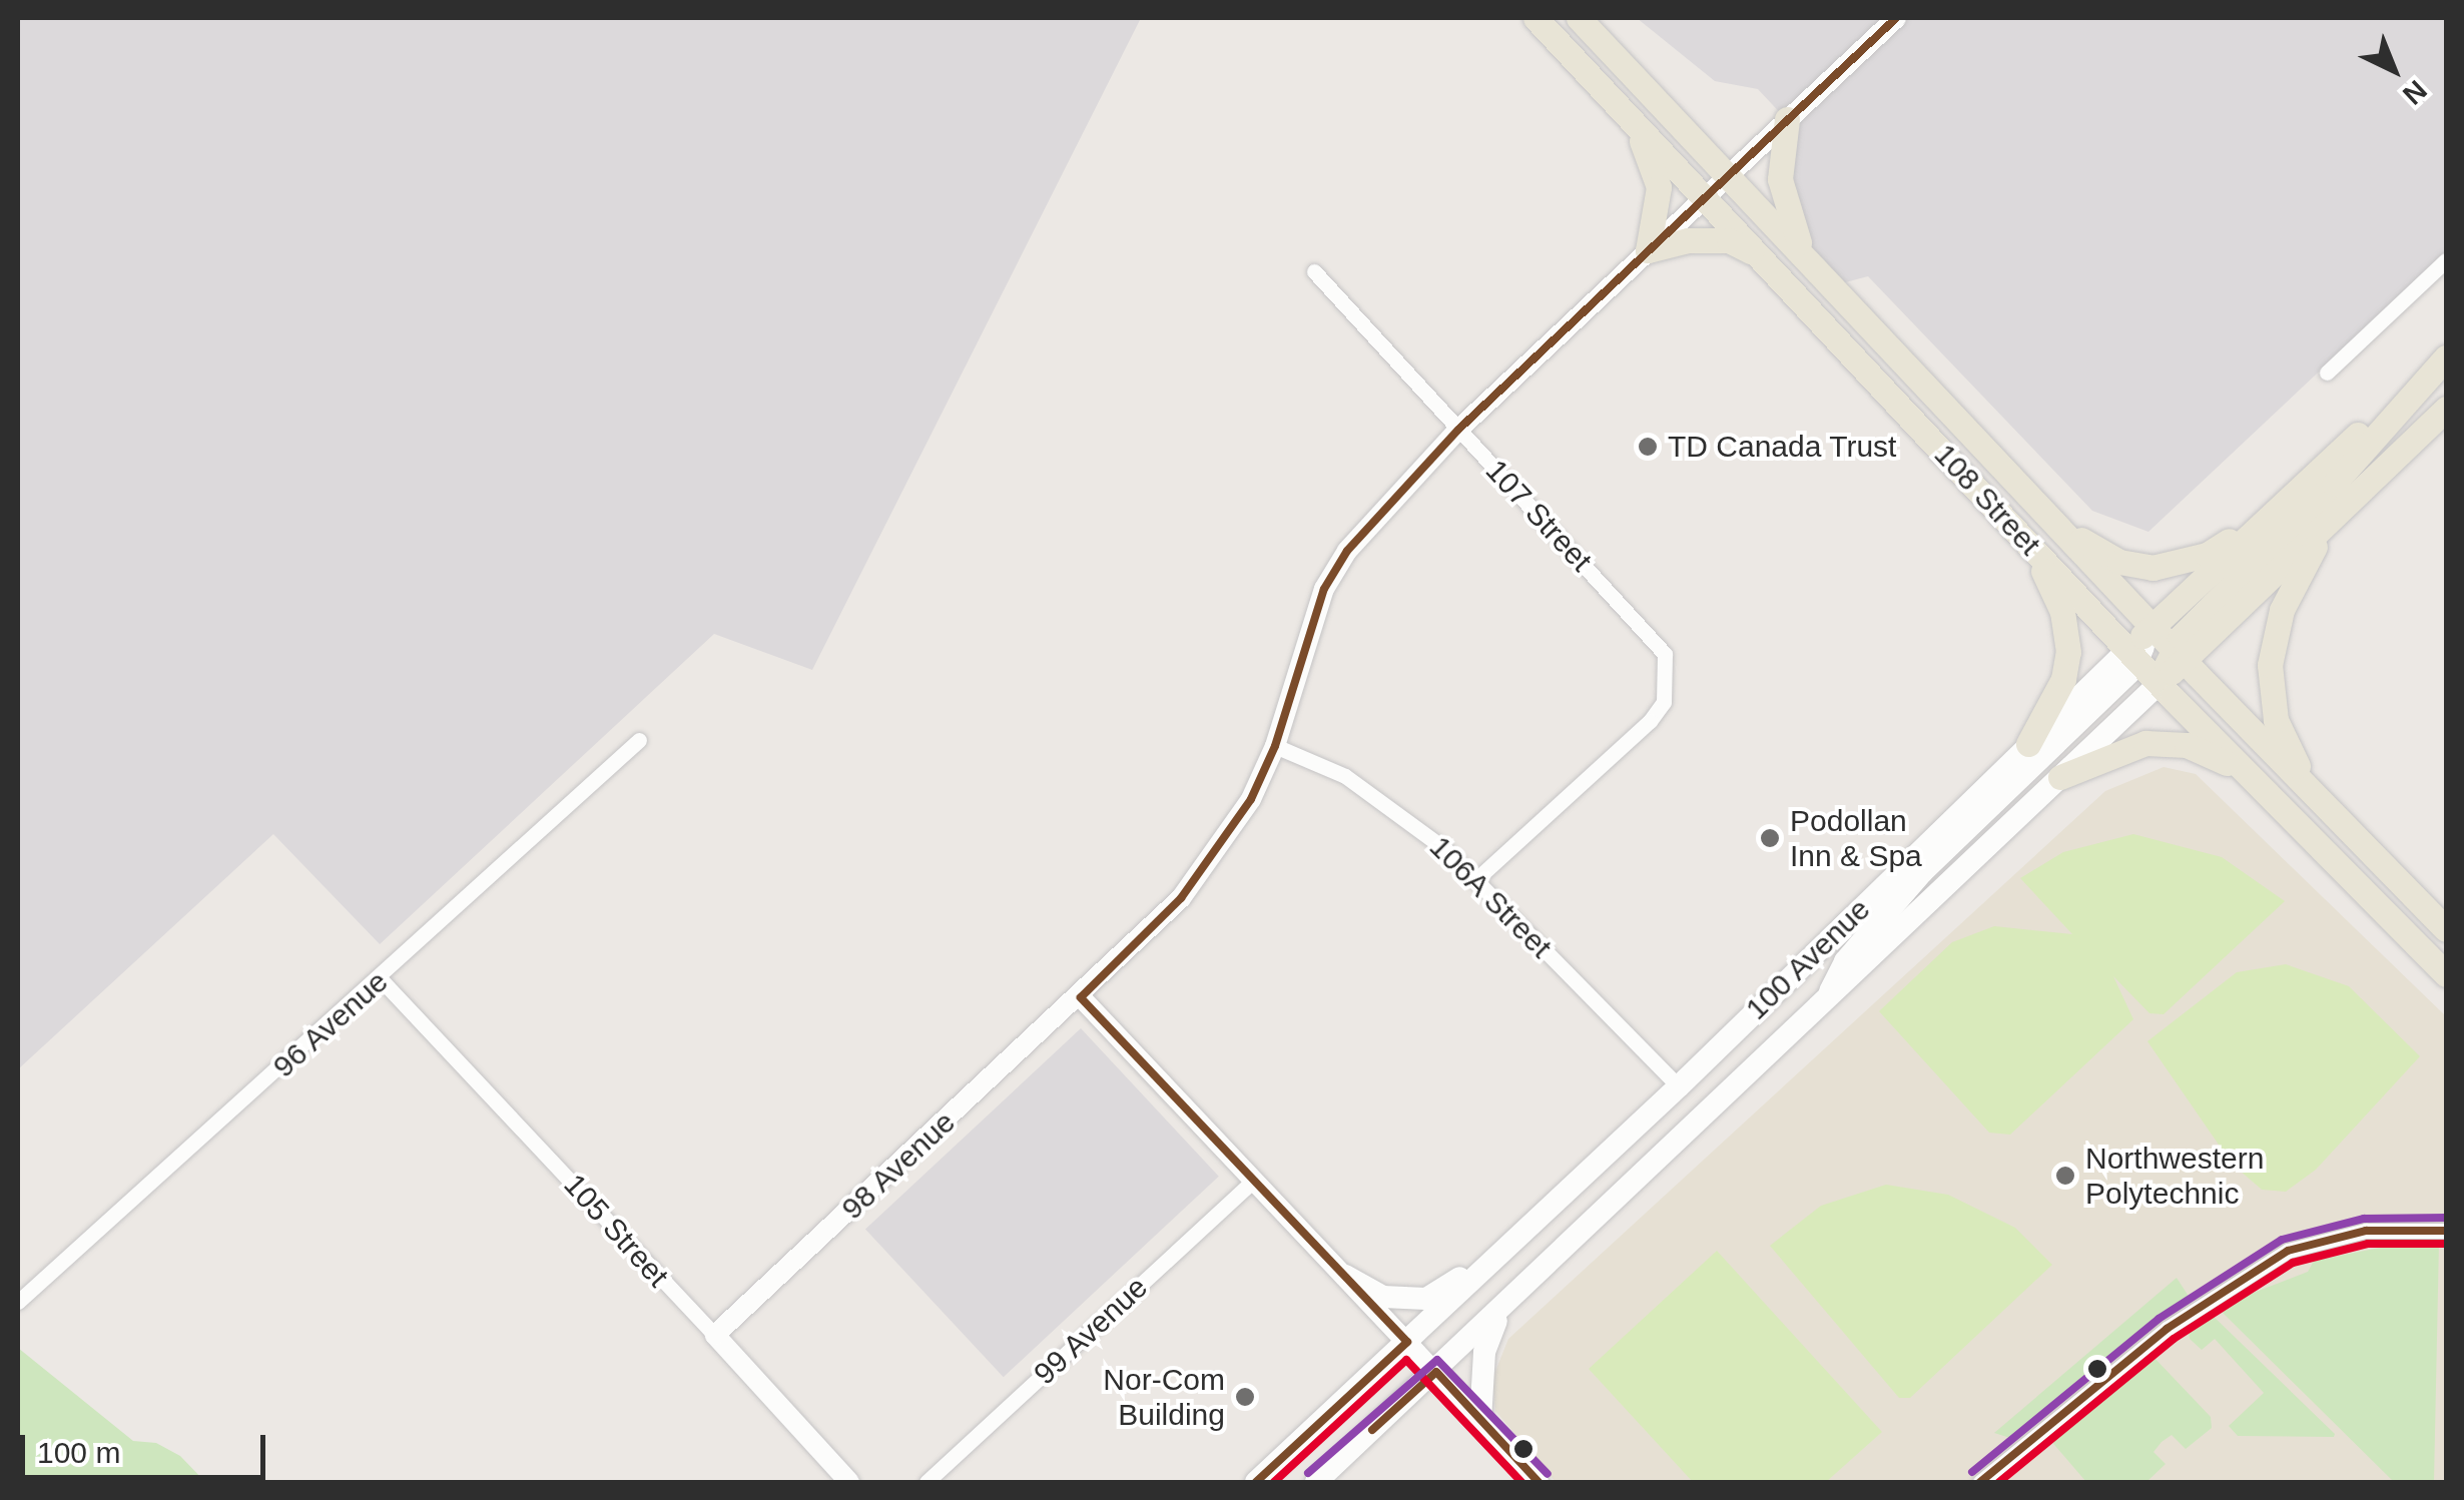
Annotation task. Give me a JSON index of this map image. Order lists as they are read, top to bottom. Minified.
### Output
{"streets":{"main road":["108 Street","100 Avenue"],"street":["107 Street","106A Street","96 Avenue","98 Avenue","105 Street","99 Avenue"]},"crossings":[["108 Street","100 Avenue"],["108 Street","98 Avenue"],["107 Street","106A Street"],["107 Street","98 Avenue"],["106A Street","100 Avenue"],["106A Street","98 Avenue"],["96 Avenue","105 Street"],["98 Avenue","105 Street"]],"places":["TD Canada Trust","Podollan Inn & Spa","Northwestern Polytechnic","Nor-Com Building"],"scale_bar":"100 m","north":"bottom right"}
